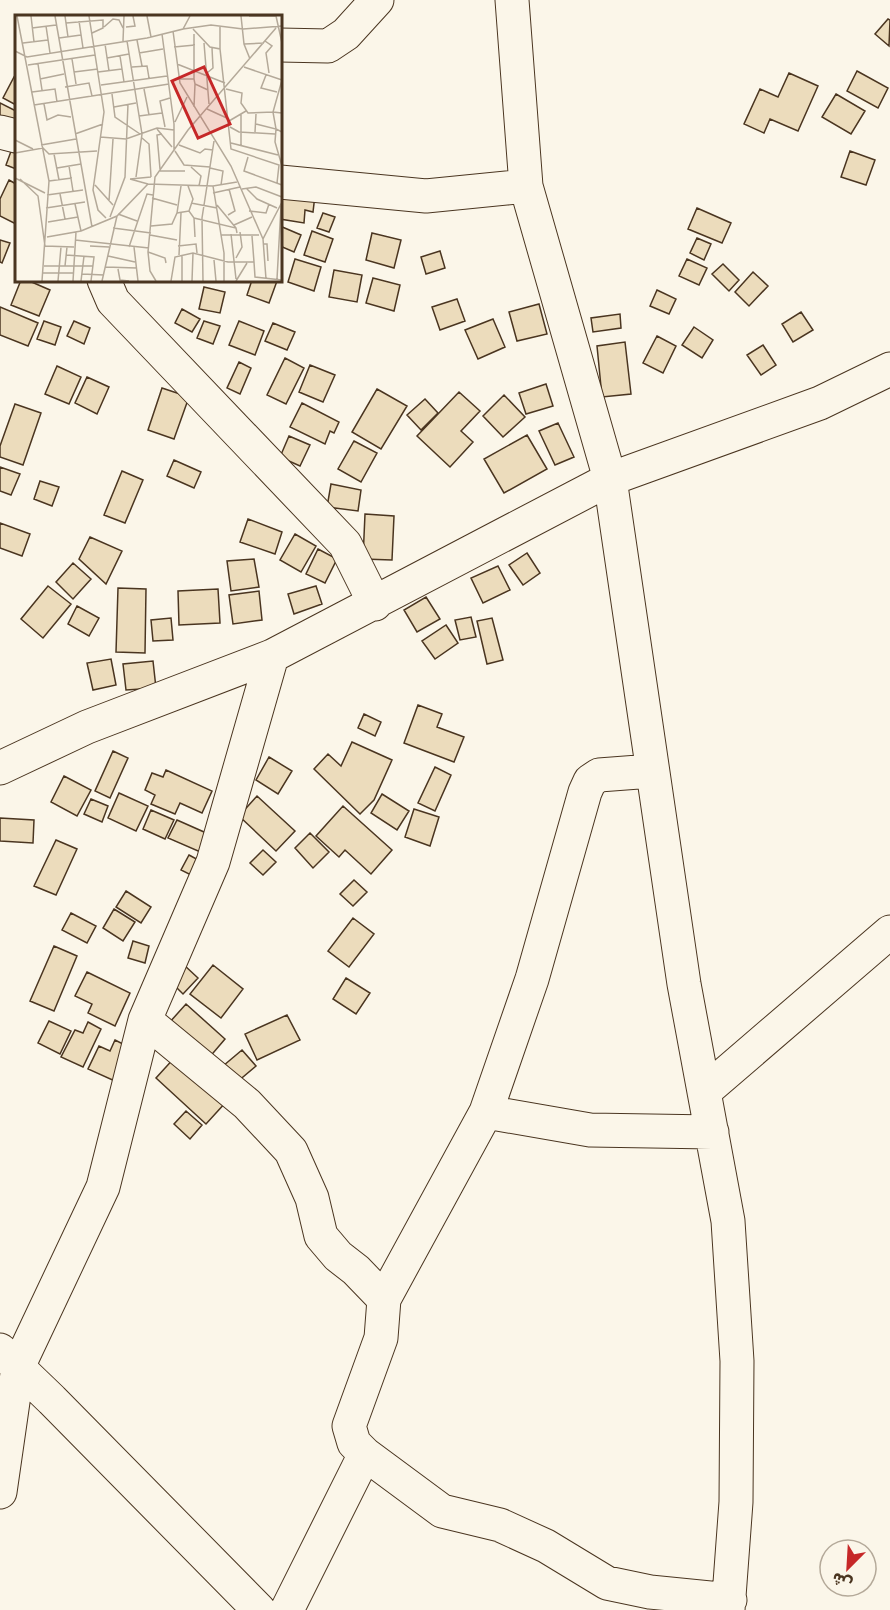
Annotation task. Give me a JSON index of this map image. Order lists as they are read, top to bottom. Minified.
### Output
{"north":"bottom left"}
